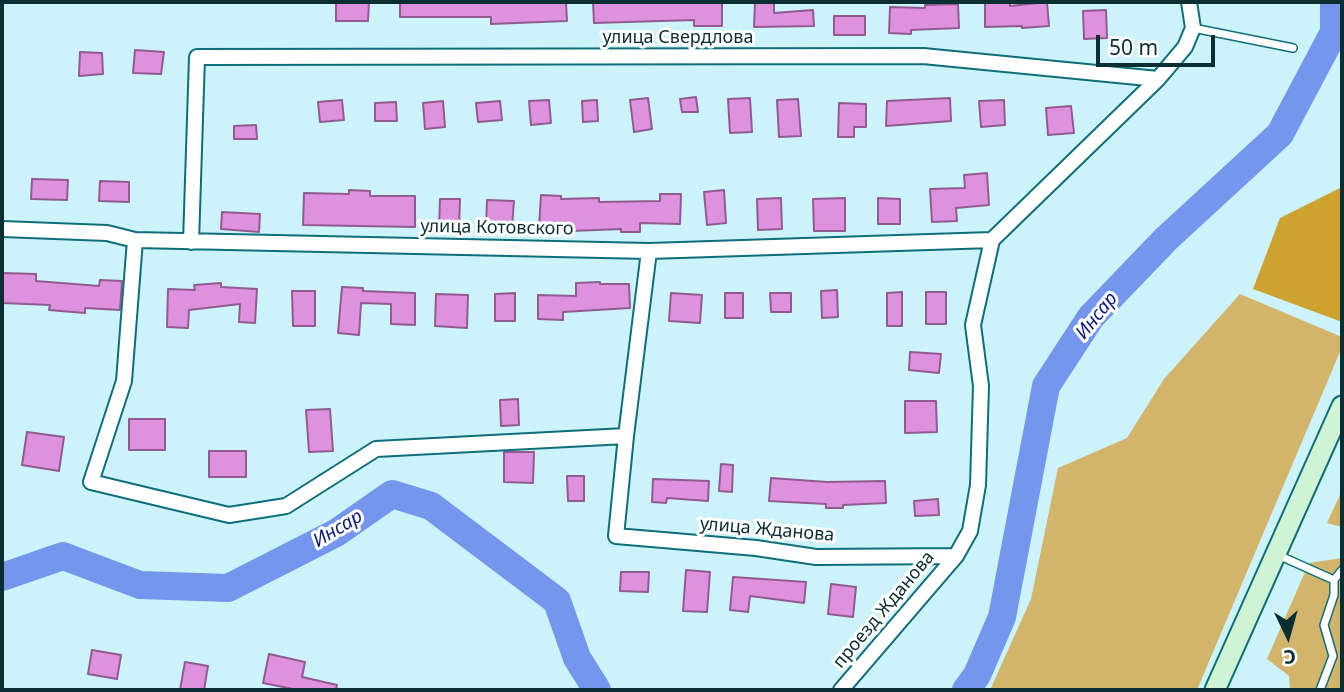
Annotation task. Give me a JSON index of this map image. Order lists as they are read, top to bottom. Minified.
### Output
{"streets":{"street":["улица Свердлова","улица Котовского","улица Жданова","проезд Жданова"]},"crossings":[["улица Свердлова","улица Котовского"],["улица Котовского","проезд Жданова"],["улица Жданова","проезд Жданова"]],"water":["Инсар"],"scale_bar":"50 m","north":"bottom"}
